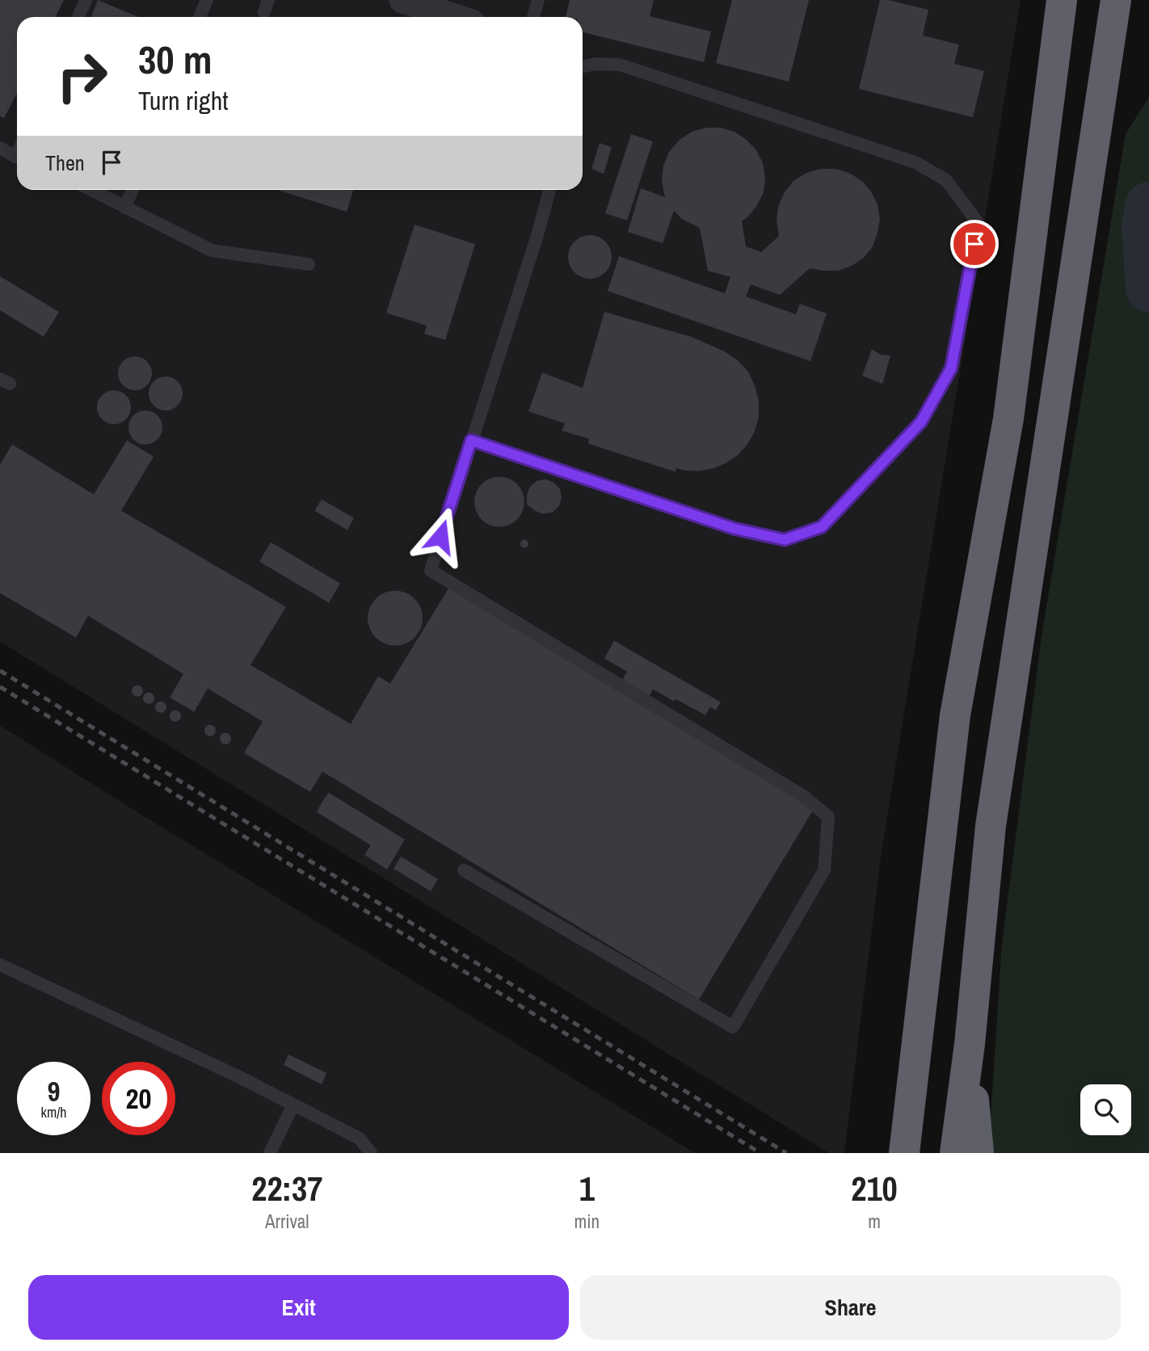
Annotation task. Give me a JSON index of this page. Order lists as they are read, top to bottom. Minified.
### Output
{"page":{"turn":["30 m","Turn right"],"then":"Then","speed":"9 km/h","limit":"20","eta":["22:37","Arrival","1","min","210","m"],"buttons":["Exit","Share"]}}
